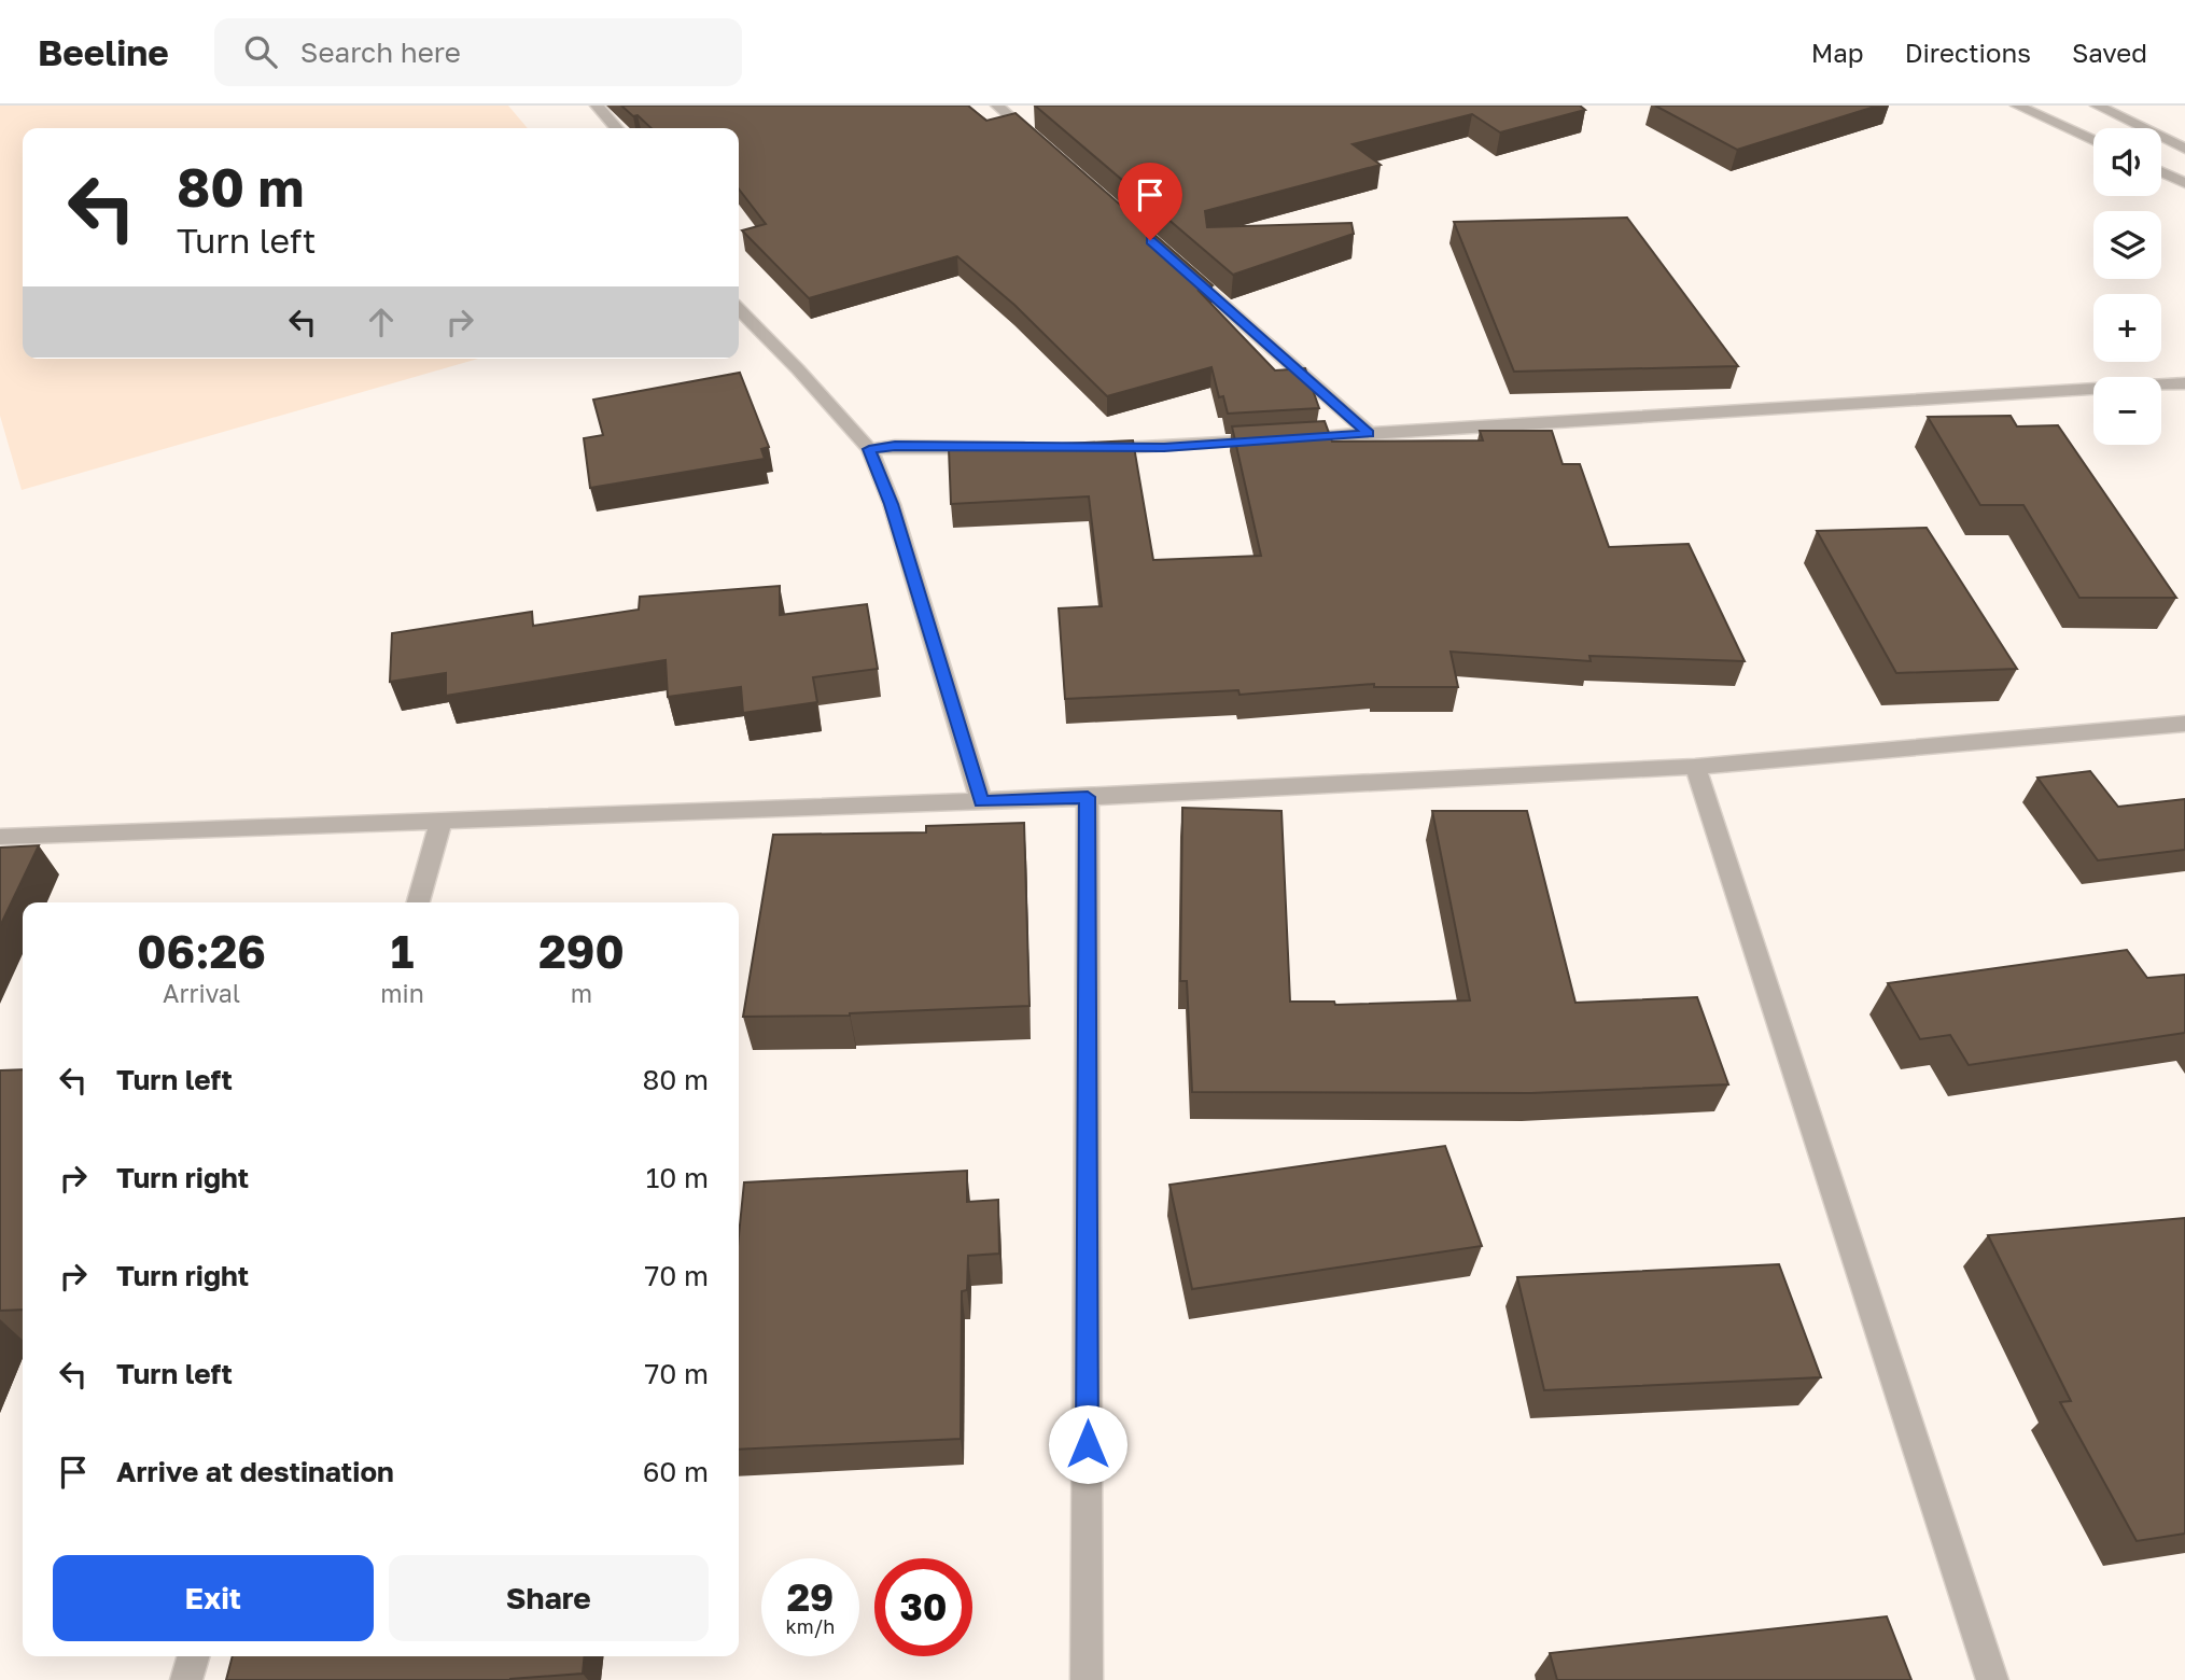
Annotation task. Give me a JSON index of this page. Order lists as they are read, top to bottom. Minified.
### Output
{"page":{"header":"Beeline","search":"Search here","nav":["Map","Directions","Saved"],"map_buttons":["+","−"],"turn":["80 m","Turn left"],"eta":["06:26","Arrival","1","min","290","m"],"list":[{"name":"Turn left","value":"80 m"},{"name":"Turn right","value":"10 m"},{"name":"Turn right","value":"70 m"},{"name":"Turn left","value":"70 m"},{"name":"Arrive at destination","value":"60 m"}],"buttons":["Exit","Share"],"speed":"29 km/h","limit":"30"}}
